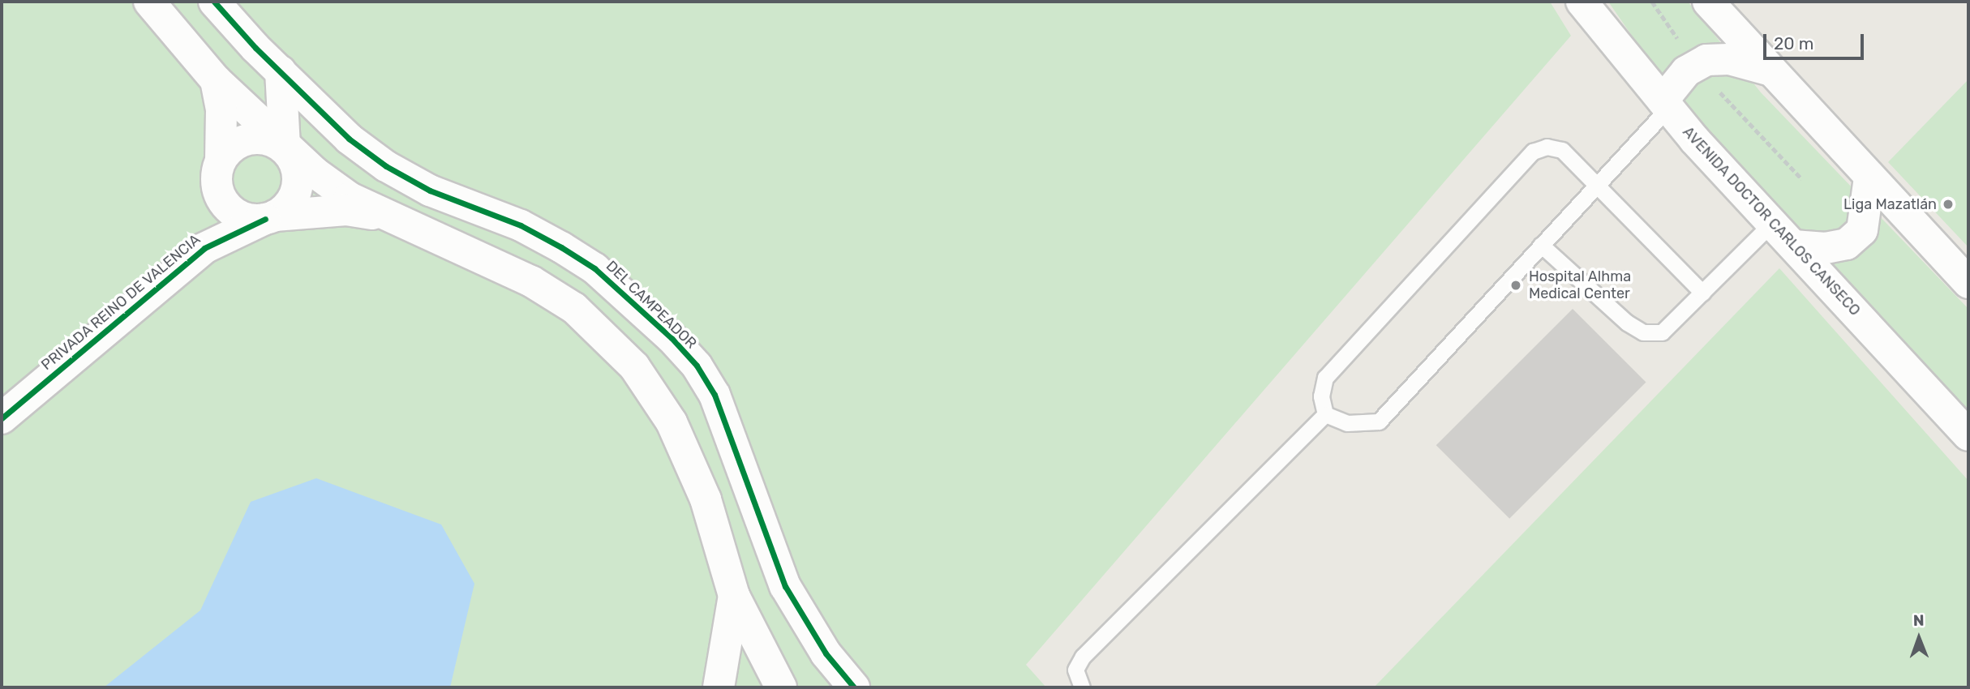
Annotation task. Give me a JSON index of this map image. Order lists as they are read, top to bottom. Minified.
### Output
{"streets":{"street":["AVENIDA DOCTOR CARLOS CANSECO","PRIVADA REINO DE VALENCIA","DEL CAMPEADOR"]},"places":["Liga Mazatlán","Hospital Alhma Medical Center"],"scale_bar":"20 m","north":"top"}
